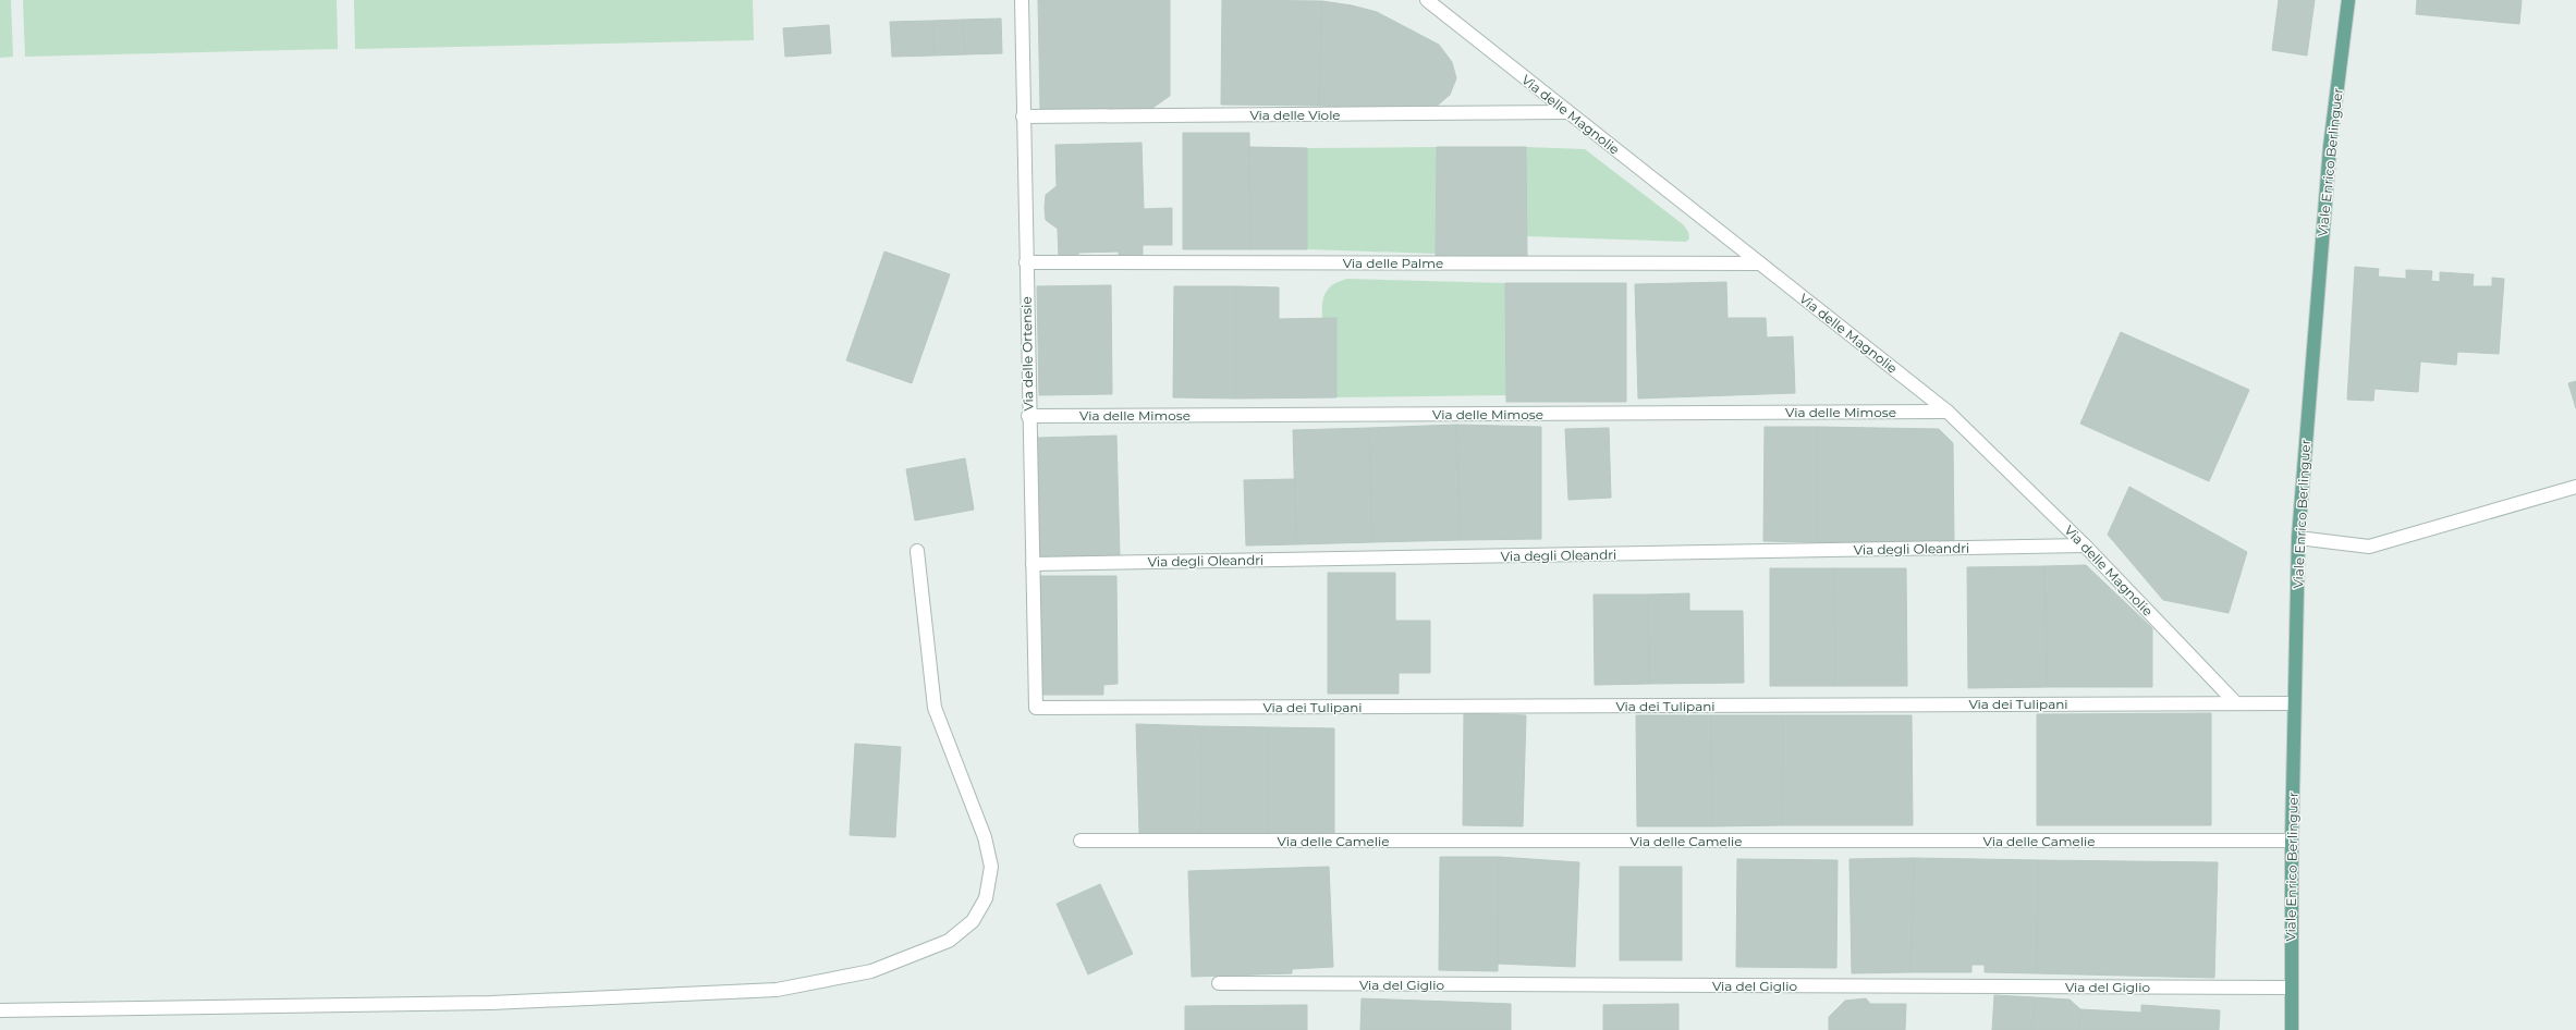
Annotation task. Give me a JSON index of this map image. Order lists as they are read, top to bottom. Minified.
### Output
{"streets":{"main road":["Viale Enrico Berlinguer"],"street":["Via delle Viole","Via delle Magnolie","Via delle Palme","Via delle Ortensie","Via delle Mimose","Via degli Oleandri","Via dei Tulipani","Via delle Camelie","Via del Giglio"]},"crossings":[["Via delle Viole","Via delle Magnolie"],["Via delle Viole","Via delle Ortensie"],["Via delle Magnolie","Via delle Palme"],["Via delle Magnolie","Via delle Mimose"],["Via delle Magnolie","Via degli Oleandri"],["Via delle Magnolie","Via dei Tulipani"],["Viale Enrico Berlinguer","Via dei Tulipani"],["Viale Enrico Berlinguer","Via delle Camelie"],["Viale Enrico Berlinguer","Via del Giglio"],["Via delle Palme","Via delle Ortensie"],["Via delle Ortensie","Via delle Mimose"],["Via delle Ortensie","Via degli Oleandri"],["Via delle Ortensie","Via dei Tulipani"]]}
